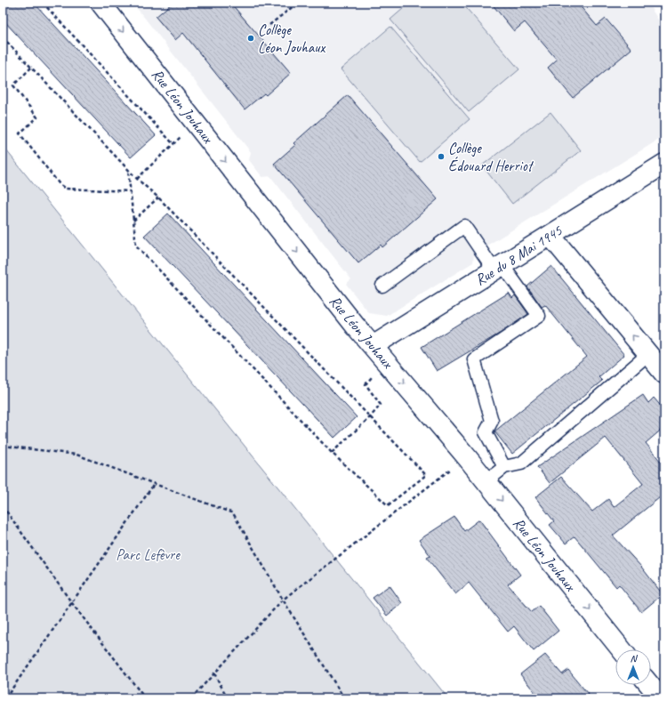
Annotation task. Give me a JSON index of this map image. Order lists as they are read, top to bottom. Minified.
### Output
{"streets":{"street":["Rue Léon Jouhaux","Rue du 8 Mai 1945"]},"crossings":[["Rue Léon Jouhaux","Rue du 8 Mai 1945"]],"one_way":["Rue Léon Jouhaux"],"parks":["Parc Lefèvre"],"places":["Collège Léon Jouhaux","Collège Édouard Herriot"],"north":"top"}
